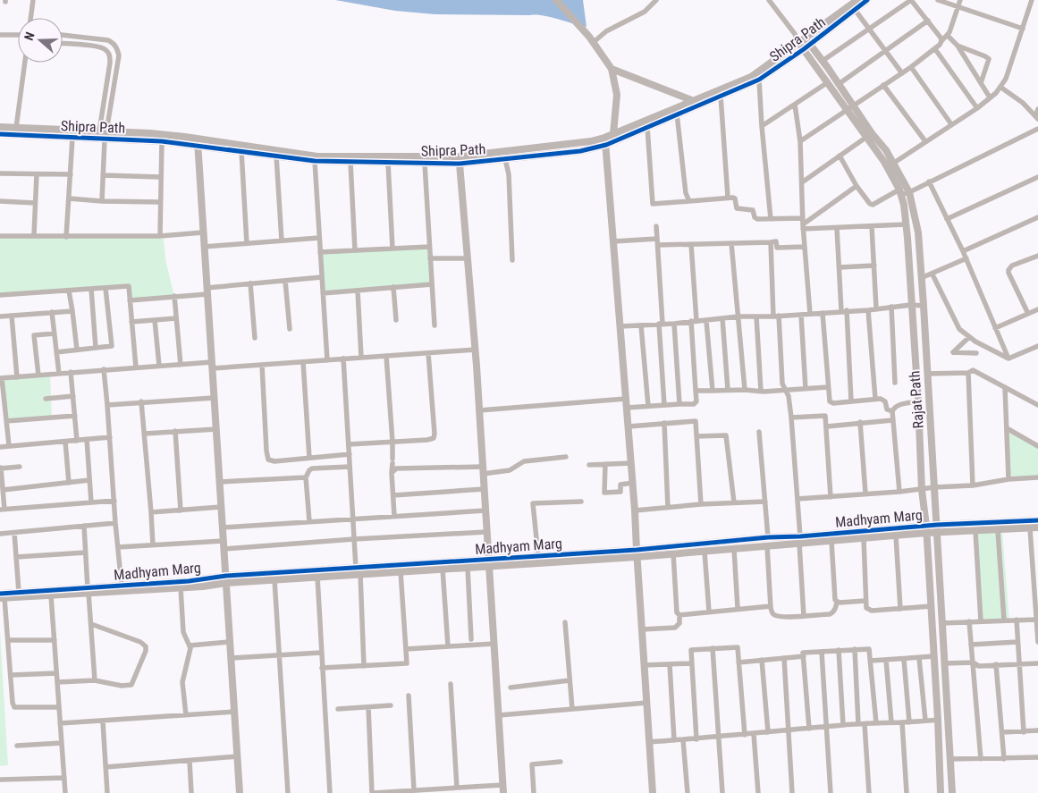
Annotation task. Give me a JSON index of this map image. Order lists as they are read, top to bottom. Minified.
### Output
{"streets":{"street":["Shipra Path","Rajat Path","Madhyam Marg"]},"crossings":[["Shipra Path","Rajat Path"],["Rajat Path","Madhyam Marg"]],"north":"left"}
